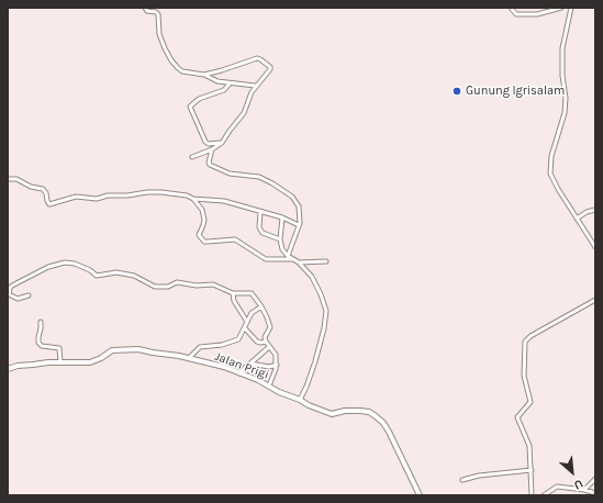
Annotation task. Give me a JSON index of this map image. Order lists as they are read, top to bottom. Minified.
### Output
{"streets":{"street":["Jalan Prigi"]},"places":["Gunung Igrisalam"],"north":"bottom right"}
